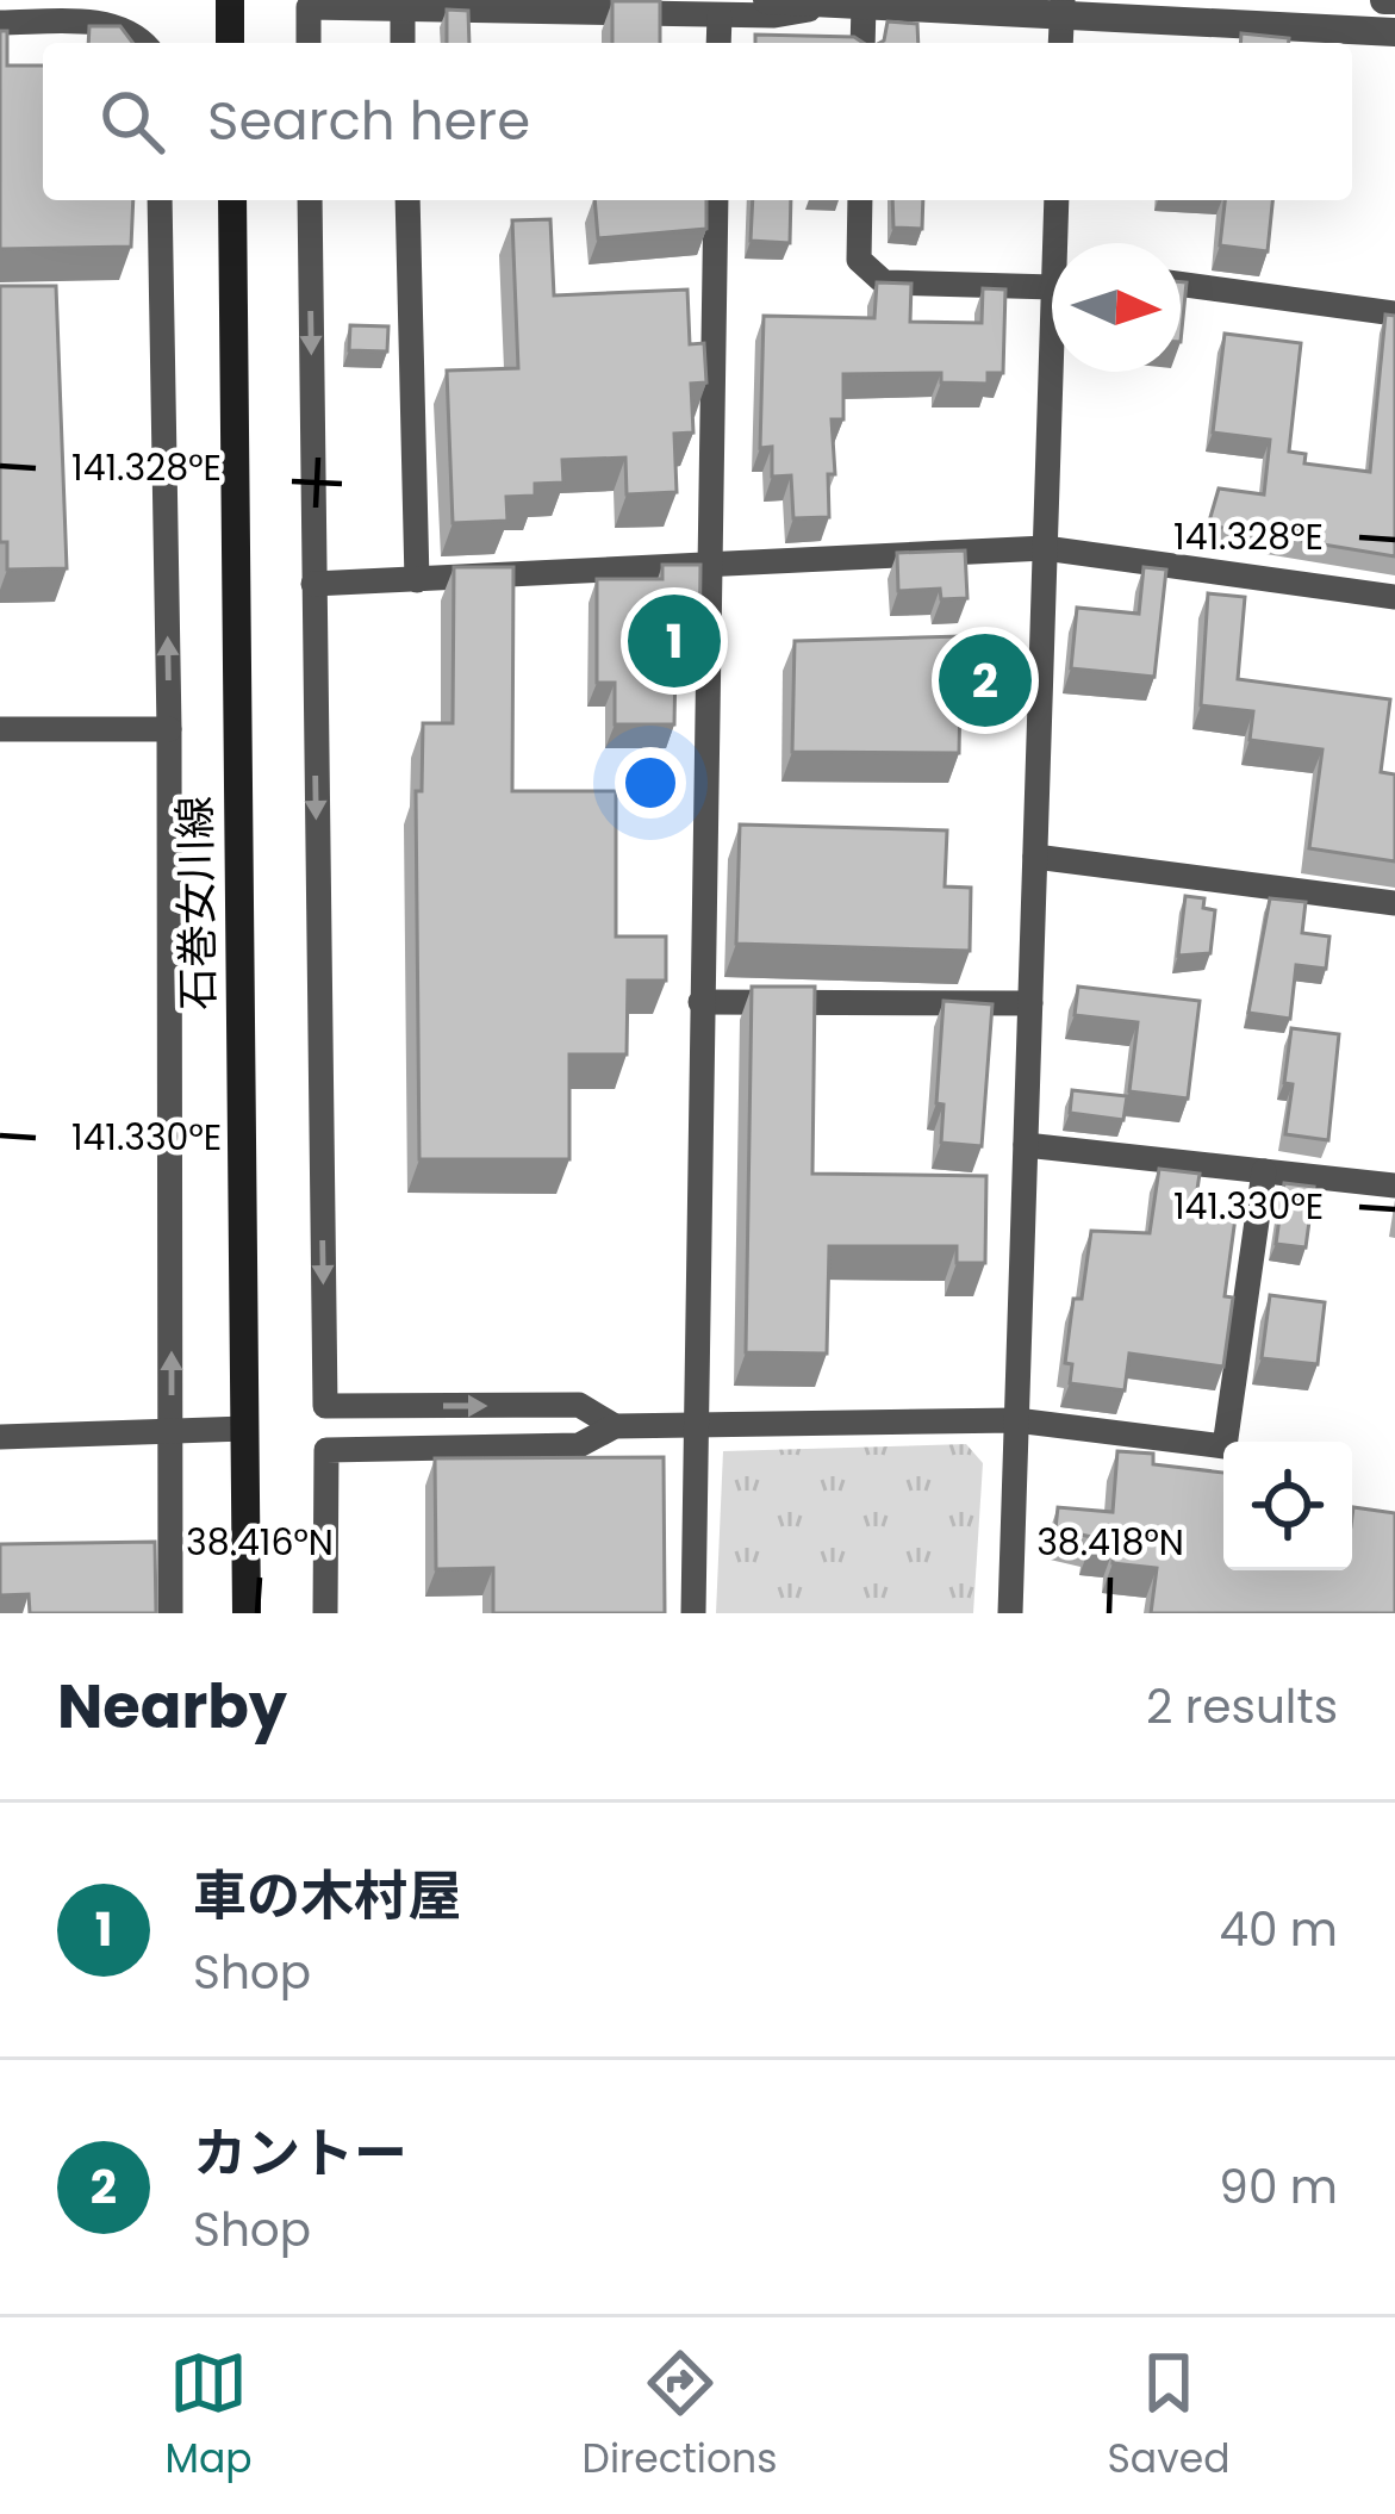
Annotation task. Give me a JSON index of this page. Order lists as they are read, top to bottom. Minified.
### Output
{"streets":{"main road":["石巻女川線"]},"north":"right","page":{"search":"Search here","pins":["1","2"],"heading":["Nearby","2 results"],"list":[{"mark":"1","name":"車の木村屋","note":"Shop","value":"40 m"},{"mark":"2","name":"カントー","note":"Shop","value":"90 m"}],"nav":["Map","Directions","Saved"]},"coordinates":["141.328°E","141.330°E","38.416°N","38.418°N"]}
